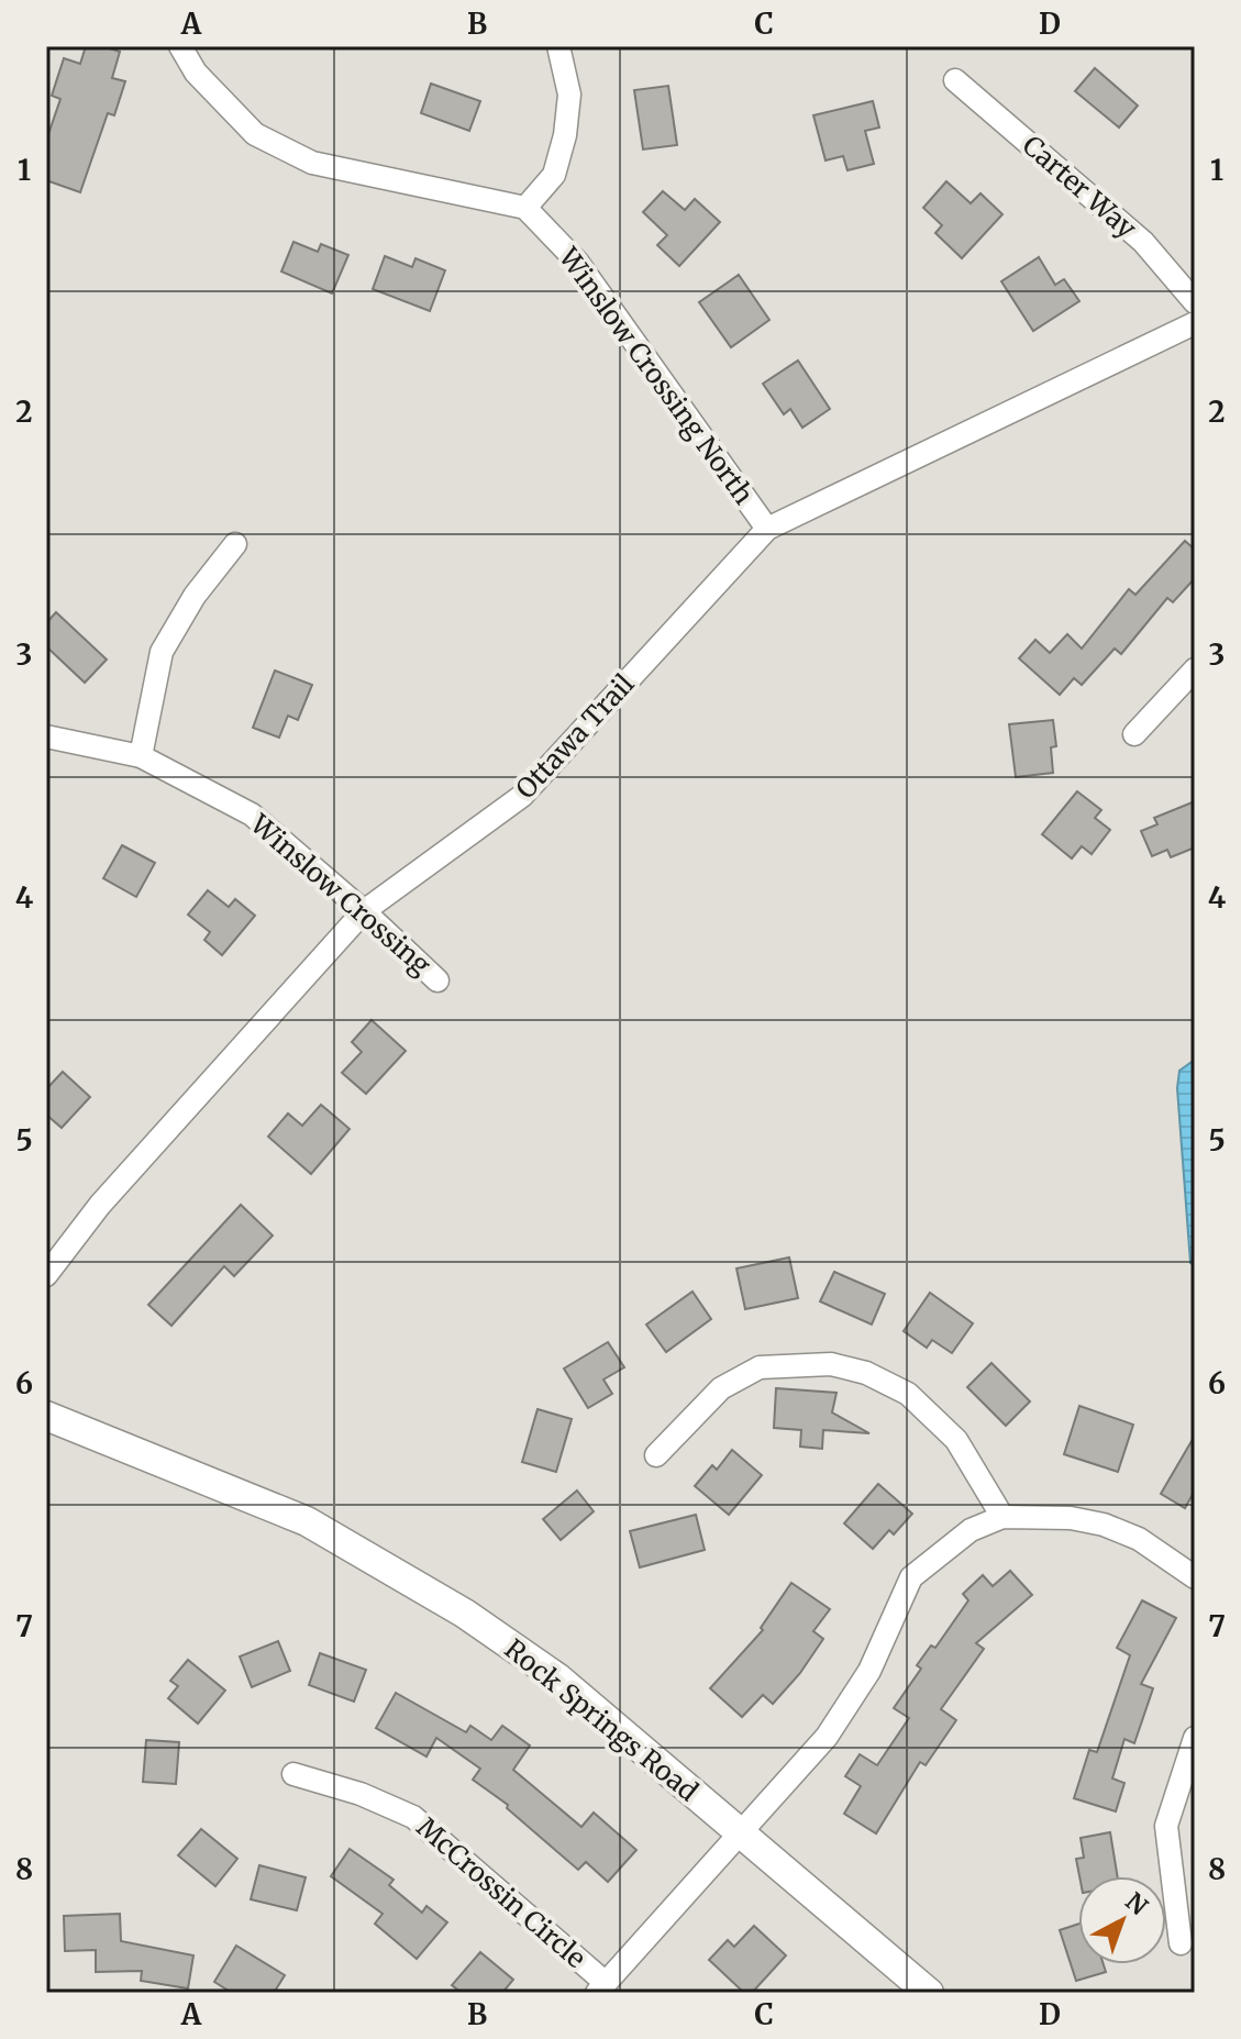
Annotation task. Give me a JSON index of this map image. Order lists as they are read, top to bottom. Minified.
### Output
{"streets":{"street":["Carter Way","Winslow Crossing North","Ottawa Trail","Winslow Crossing","Rock Springs Road","McCrossin Circle"]},"crossings":[["Winslow Crossing North","Ottawa Trail"],["Ottawa Trail","Winslow Crossing"]],"north":"top right","grid":{"columns":["A","B","C","D"],"rows":["1","2","3","4","5","6","7","8"]}}
